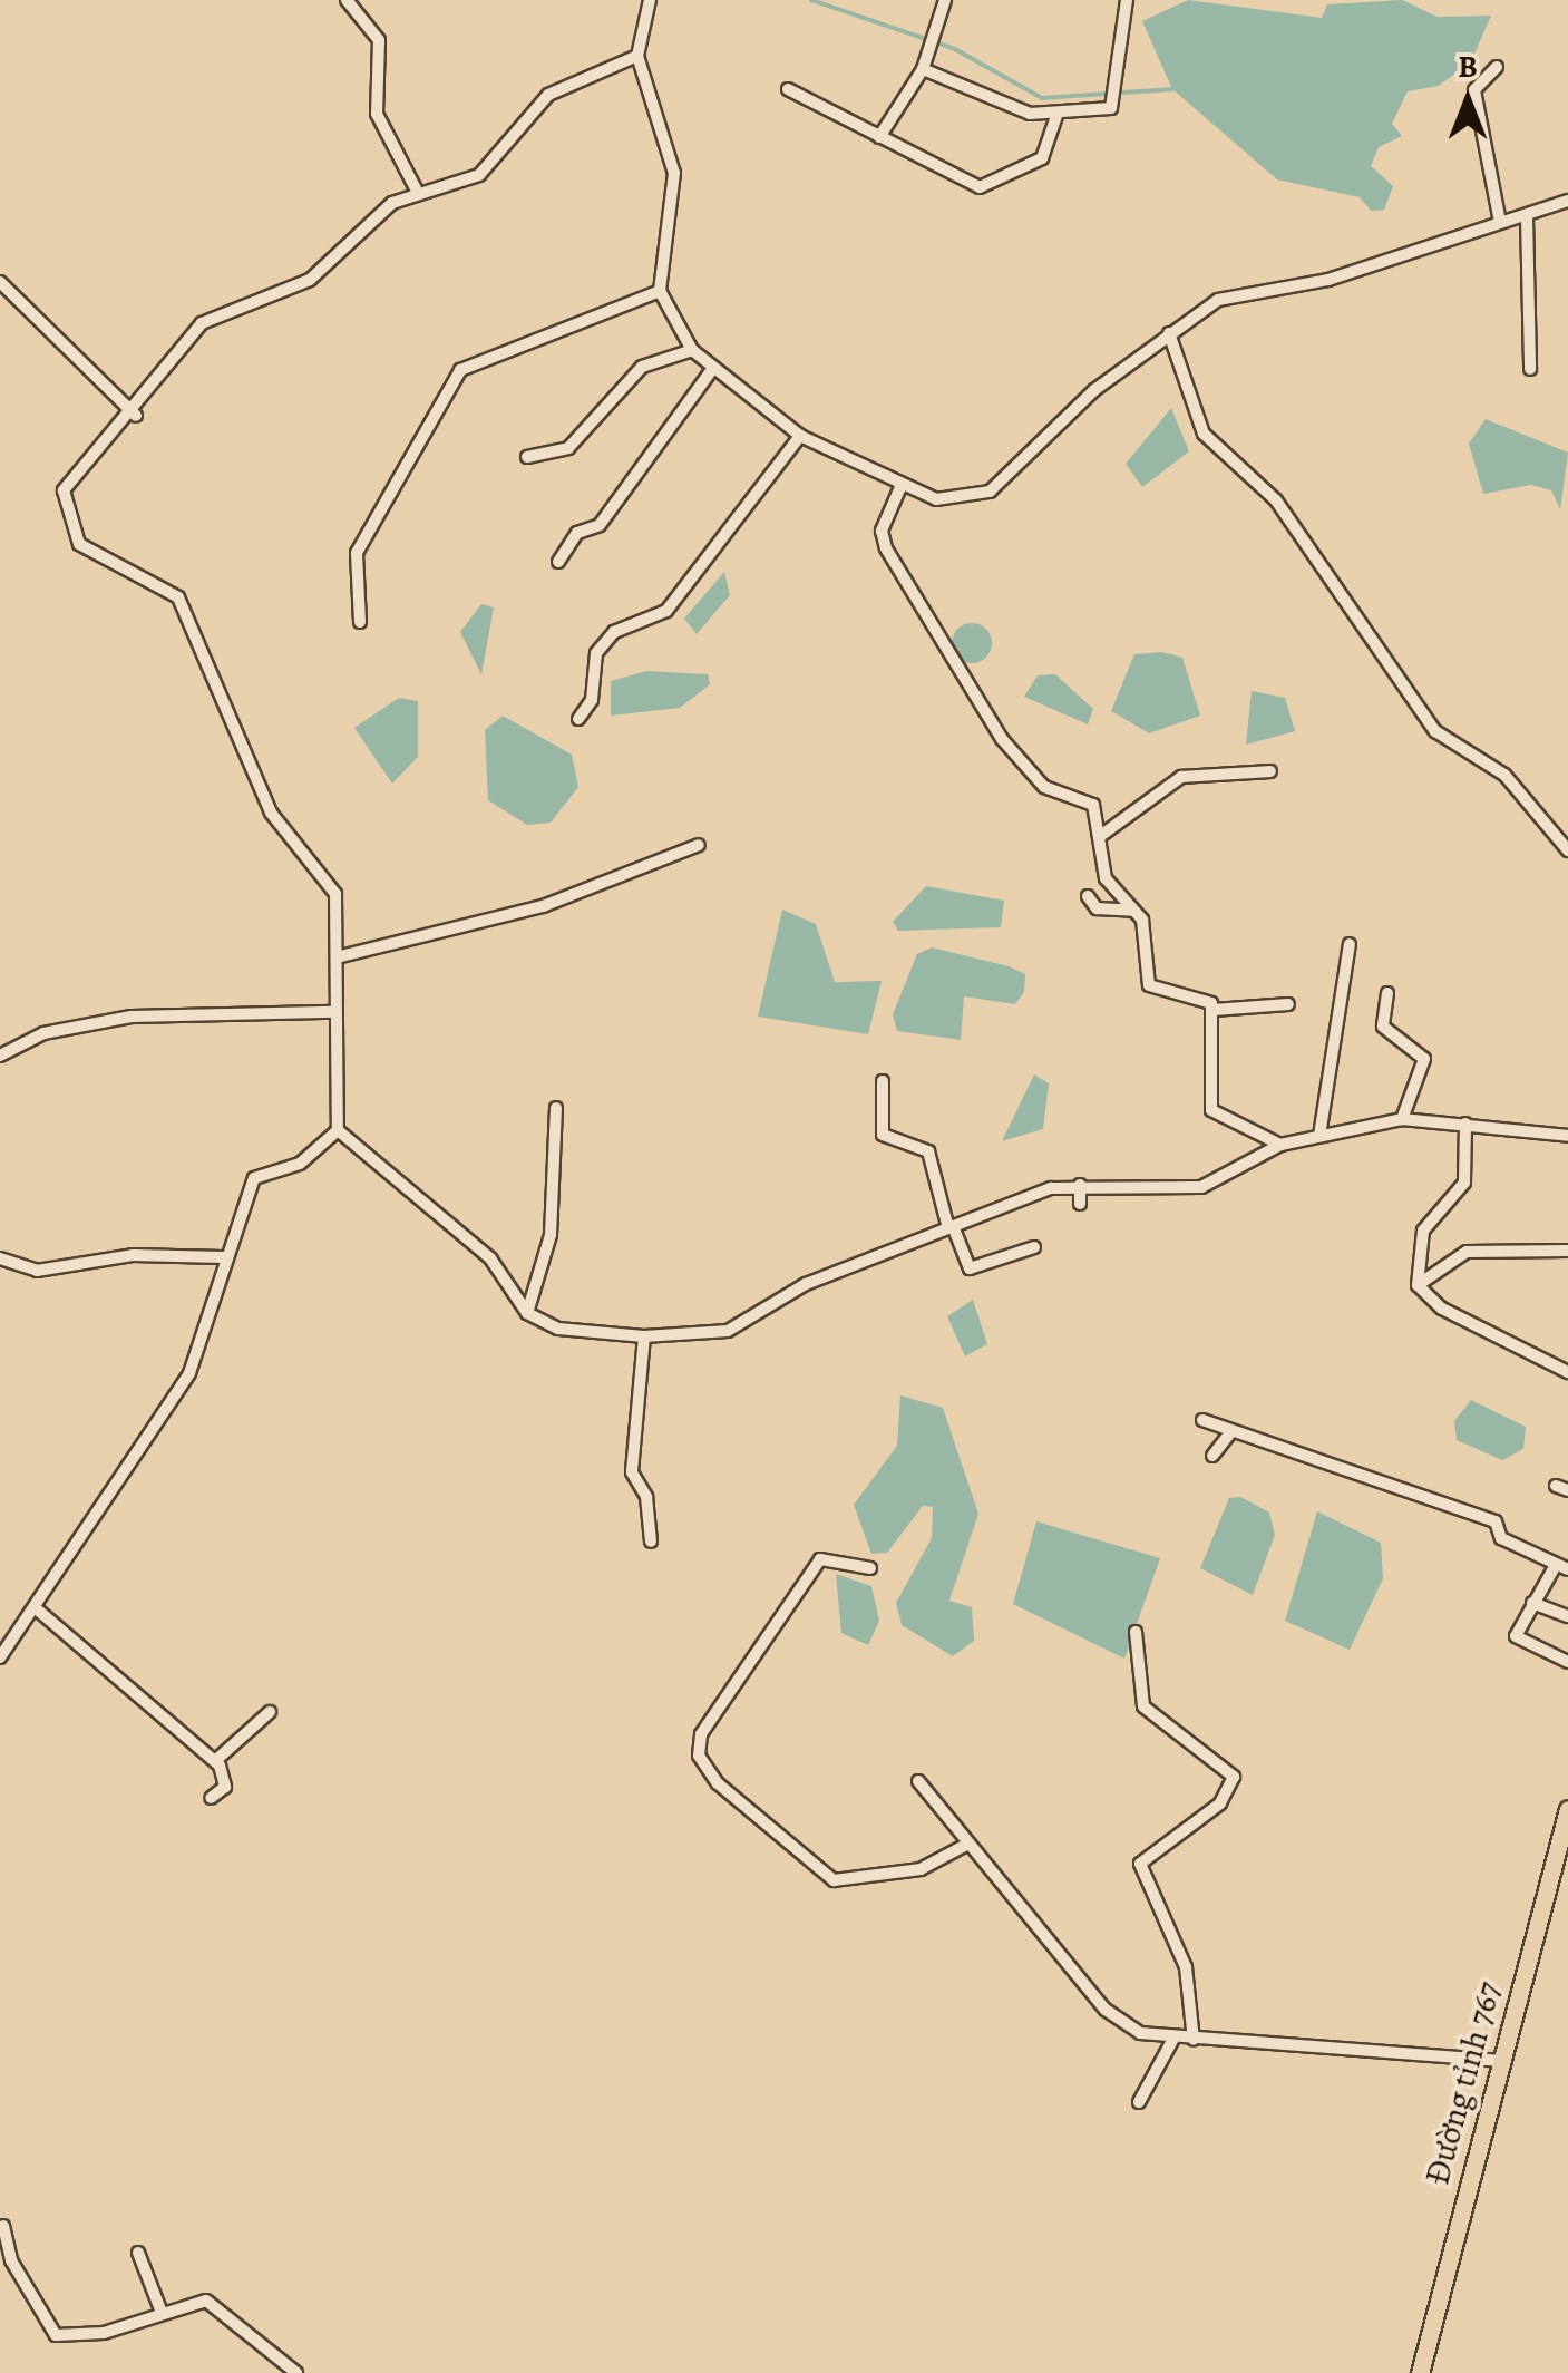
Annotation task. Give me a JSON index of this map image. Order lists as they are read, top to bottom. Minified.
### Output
{"streets":{"main road":["Đường tỉnh 767"]},"north":"top"}
